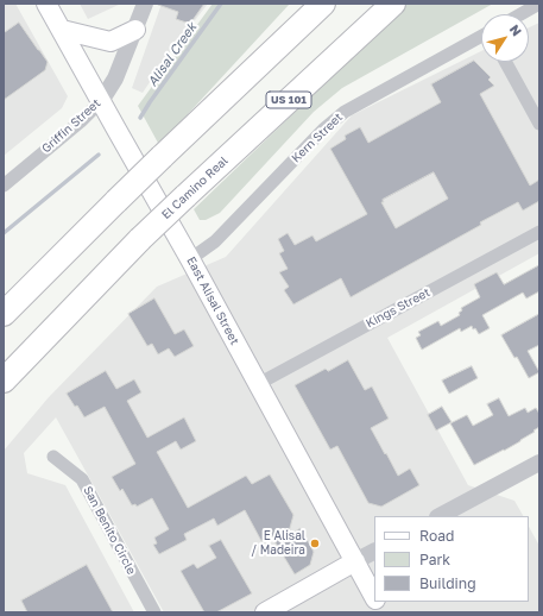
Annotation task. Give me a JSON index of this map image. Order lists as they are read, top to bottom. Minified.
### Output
{"streets":{"highway":["US 101","El Camino Real"],"main road":["East Alisal Street"],"street":["Griffin Street","Kern Street","Kings Street","San Benito Circle"]},"crossings":[["Griffin Street","East Alisal Street"],["Kern Street","East Alisal Street"],["East Alisal Street","Kings Street"]],"water":["Alisal Creek"],"places":["E Alisal / Madeira"],"legend":["Road","Park","Building"],"north":"top right"}
